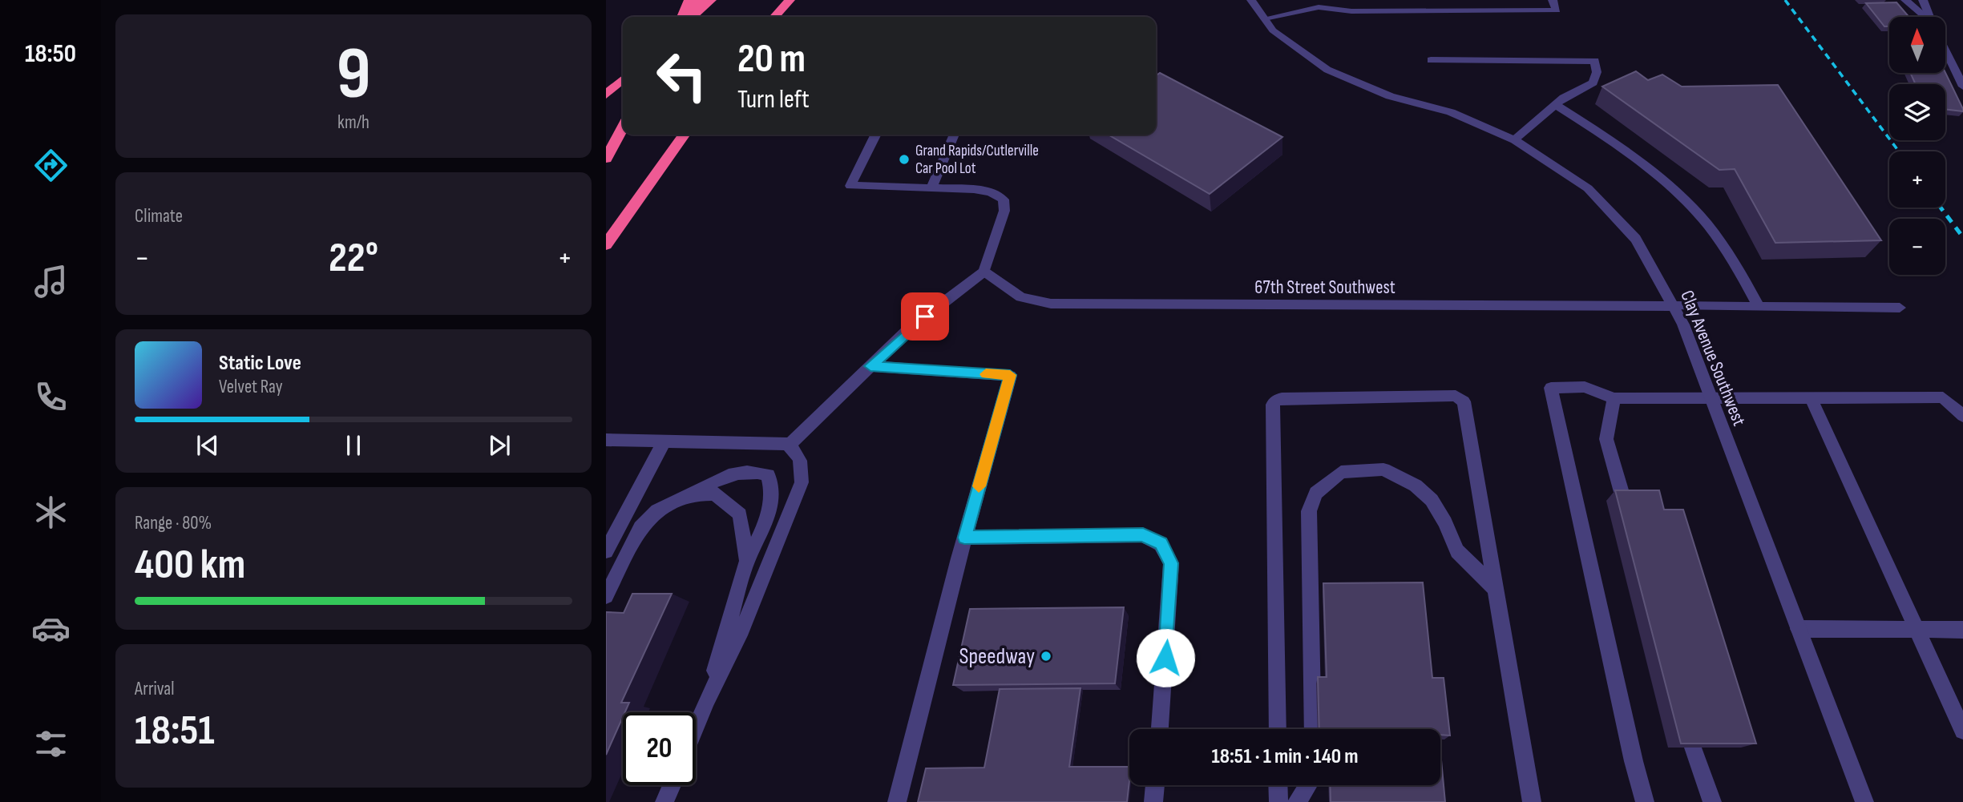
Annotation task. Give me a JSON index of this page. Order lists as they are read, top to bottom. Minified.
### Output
{"streets":{"street":["67th Street Southwest","Clay Avenue Southwest"]},"crossings":[["67th Street Southwest","Clay Avenue Southwest"]],"places":["Grand Rapids/Cutlerville Car Pool Lot","Speedway"],"north":"top","page":{"tabs":"18:50","tile":[["9","km/h"],"Climate",["Range · 80%","400 km"],["Arrival","18:51"]],"map_buttons":["+","−"],"turn":["20 m","Turn left"],"heat":["−","22°","+"],"song":["Static Love","Velvet Ray"],"limit":"20","trip":"18:51 · 1 min · 140 m"}}
